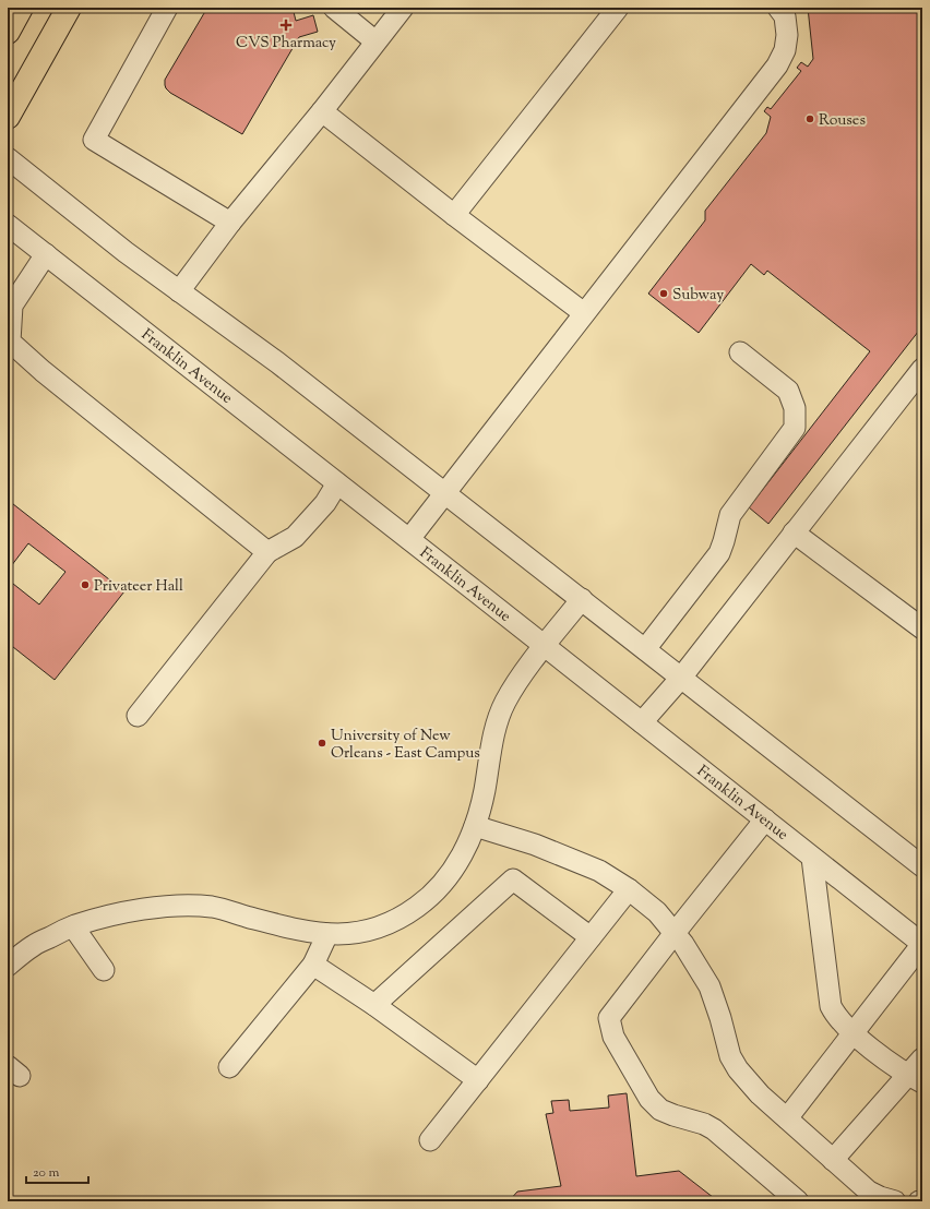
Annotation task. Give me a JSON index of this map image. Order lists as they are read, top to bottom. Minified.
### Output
{"streets":{"street":["Franklin Avenue"]},"places":{"health":["CVS Pharmacy"],"other":["Rouses","Subway","Privateer Hall","University of New Orleans - East Campus"]},"scale_bar":"20 m"}
